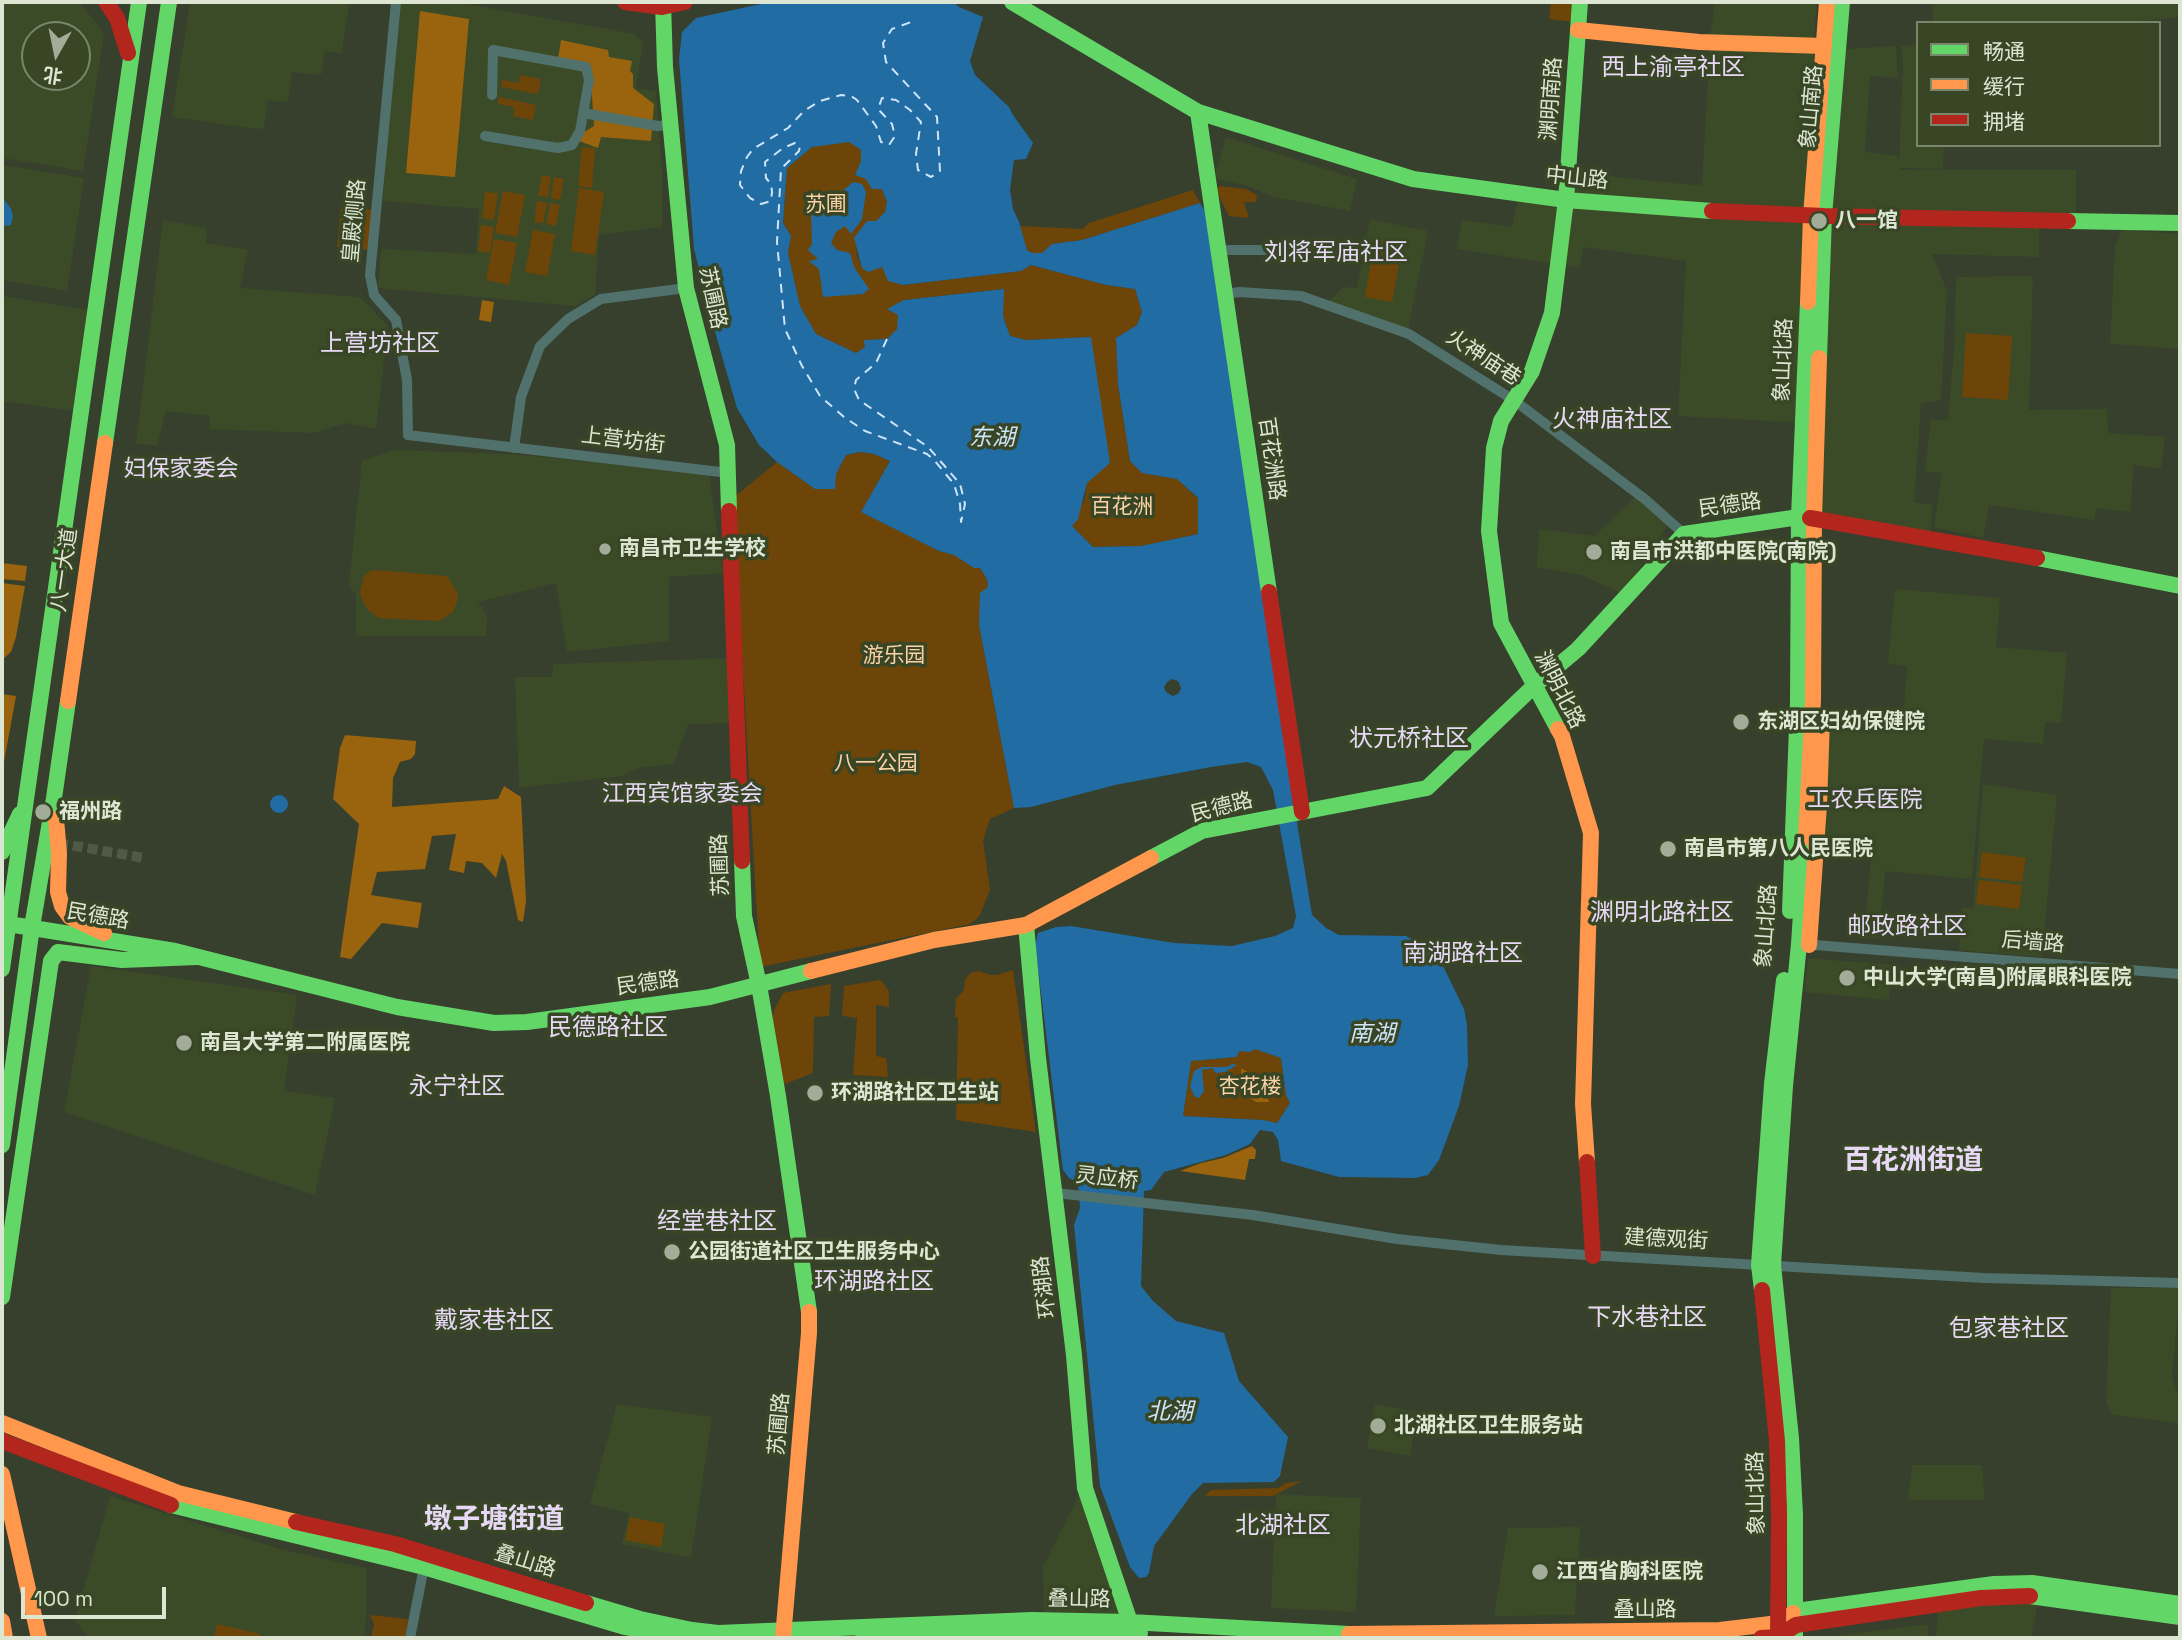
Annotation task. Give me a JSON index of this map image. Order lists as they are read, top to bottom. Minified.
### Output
{"streets":{"main road":["渊明南路","象山南路","中山路","苏圃路","象山北路","百花洲路","民德路","八一大道","渊明北路","环湖路","叠山路"],"street":["皇殿侧路","火神庙巷","上营坊街","后墙路","灵应桥","建德观街"]},"crossings":[["渊明南路","中山路"],["渊明南路","渊明北路"],["象山南路","中山路"],["象山南路","象山北路"],["中山路","象山北路"],["中山路","百花洲路"],["中山路","渊明北路"],["皇殿侧路","上营坊街"],["苏圃路","上营坊街"],["苏圃路","民德路"],["苏圃路","叠山路"],["火神庙巷","百花洲路"],["火神庙巷","民德路"],["火神庙巷","渊明北路"],["象山北路","民德路"],["象山北路","后墙路"],["象山北路","建德观街"],["象山北路","叠山路"],["百花洲路","民德路"],["民德路","八一大道"],["民德路","渊明北路"],["民德路","环湖路"],["渊明北路","建德观街"],["灵应桥","建德观街"],["灵应桥","环湖路"],["环湖路","叠山路"]],"districts":["西上渝亭社区","刘将军庙社区","上营坊社区","火神庙社区","妇保家委会","状元桥社区","江西宾馆家委会","工农兵医院","渊明北路社区","邮政路社区","南湖路社区","民德路社区","永宁社区","百花洲街道","经堂巷社区","环湖路社区","下水巷社区","戴家巷社区","包家巷社区","墩子塘街道","北湖社区"],"water":["东湖","南湖","北湖"],"parks":["苏圃","百花洲","游乐园","八一公园","杏花楼"],"places":["八一馆","南昌市卫生学校","南昌市洪都中医院(南院)","东湖区妇幼保健院","福州路","南昌市第八人民医院","中山大学(南昌)附属眼科医院","南昌大学第二附属医院","环湖路社区卫生站","公园街道社区卫生服务中心","北湖社区卫生服务站","江西省胸科医院"],"legend":["畅通","缓行","拥堵"],"scale_bar":"100 m","north":"bottom"}
